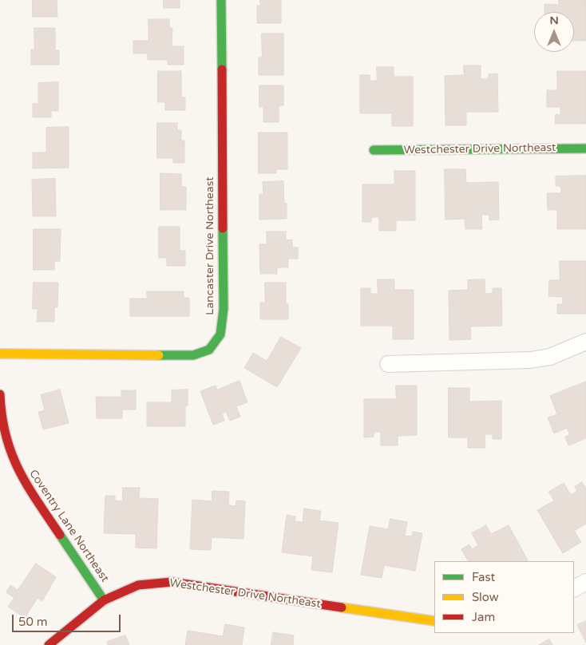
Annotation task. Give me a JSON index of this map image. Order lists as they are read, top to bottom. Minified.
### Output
{"streets":{"street":["Westchester Drive Northeast","Lancaster Drive Northeast","Coventry Lane Northeast"]},"crossings":[["Westchester Drive Northeast","Coventry Lane Northeast"]],"legend":["Fast","Slow","Jam"],"scale_bar":"50 m","north":"top"}
